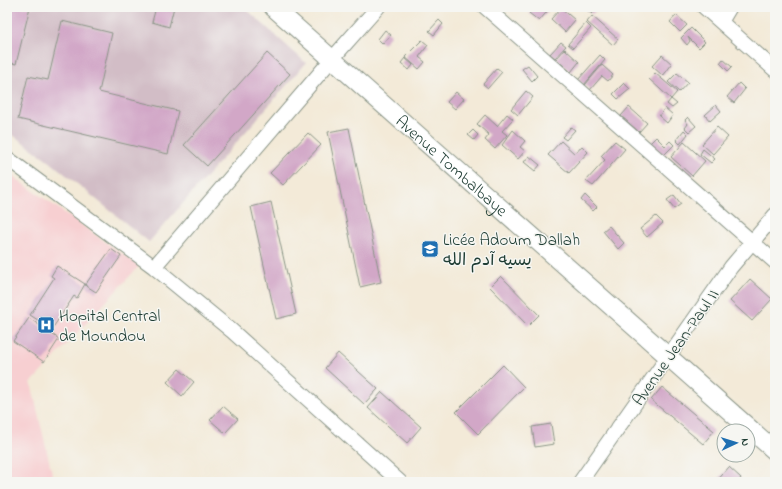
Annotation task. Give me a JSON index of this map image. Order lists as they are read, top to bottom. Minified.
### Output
{"streets":{"main road":["Avenue Tombalbaye"],"street":["Avenue Jean-Paul II"]},"crossings":[["Avenue Tombalbaye","Avenue Jean-Paul II"]],"places":{"school or university":["Licée Adoum Dallah يسيه آدم الله"],"hospital":["Hopital Central de Moundou"]},"north":"right"}
